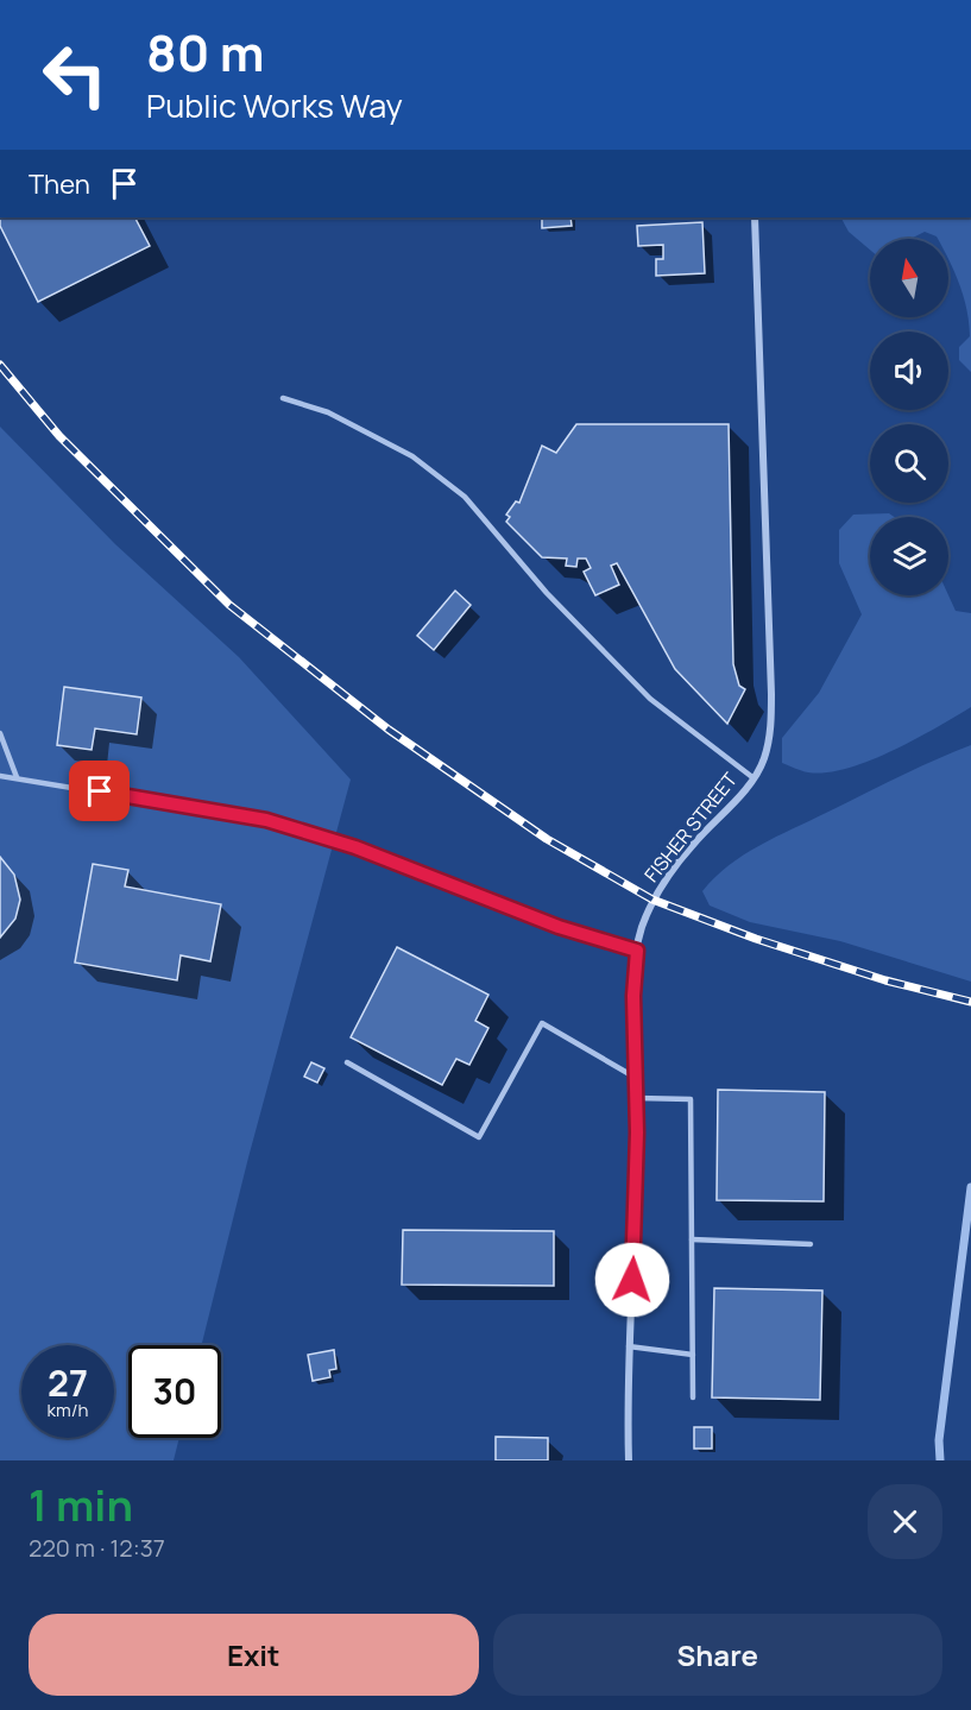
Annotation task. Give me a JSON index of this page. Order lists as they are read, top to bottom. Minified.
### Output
{"streets":{"street":["FISHER STREET"]},"north":"top","page":{"turn":["80 m","Public Works Way"],"then":"Then","speed":"27 km/h","limit":"30","heading":["1 min","220 m · 12:37"],"buttons":["Exit","Share"]}}
